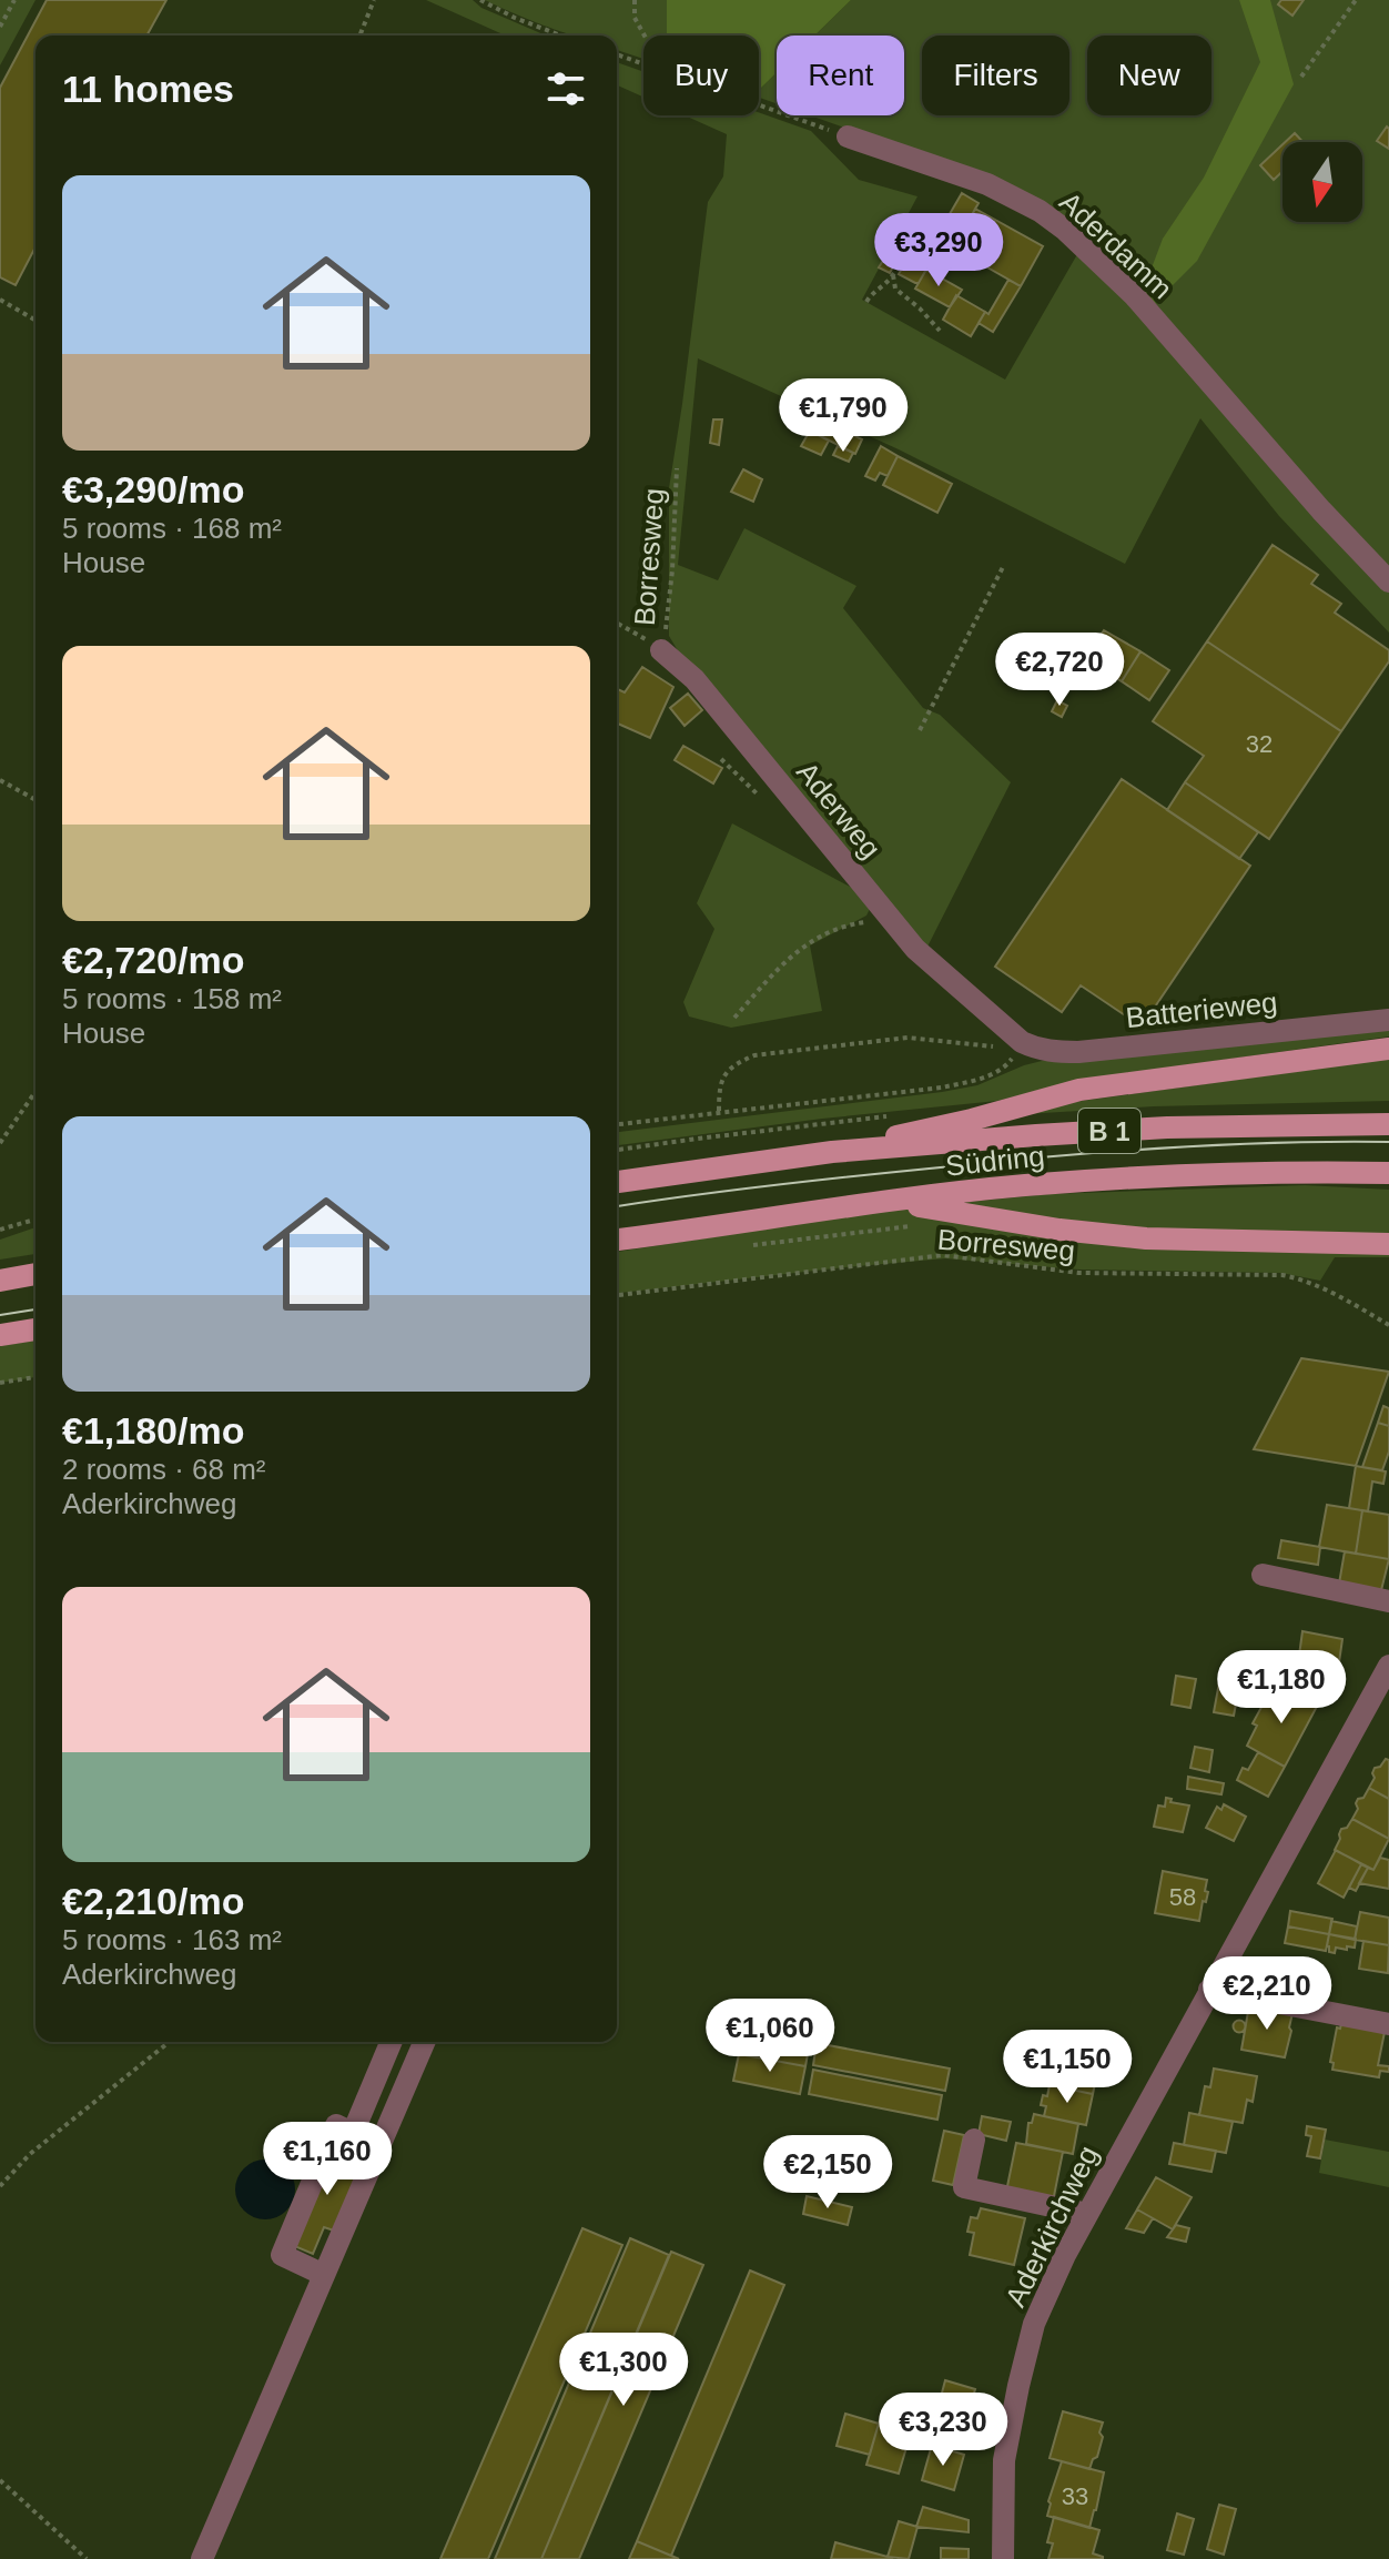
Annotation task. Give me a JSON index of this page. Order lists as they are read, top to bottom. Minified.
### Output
{"streets":{"main road":["B 1","Südring"],"street":["Aderdamm","Aderweg","Batterieweg","Aderkirchweg"],"path":["Borresweg"]},"crossings":[["Borresweg","Aderweg"],["Aderweg","Batterieweg"]],"house_numbers":["32","58","33"],"north":"bottom","page":{"chip":["Buy","Rent","Filters","New"],"heading":"11 homes","list":[{"name":"€3,290/mo","note":"5 rooms · 168 m² · House"},{"name":"€2,720/mo","note":"5 rooms · 158 m² · House"},{"name":"€1,180/mo","note":"2 rooms · 68 m² · Aderkirchweg"},{"name":"€2,210/mo","note":"5 rooms · 163 m² · Aderkirchweg"}],"price":["€3,290","€1,790","€2,720","€1,180","€2,210","€1,060","€1,150","€1,160","€2,150","€1,300","€3,230"]}}
